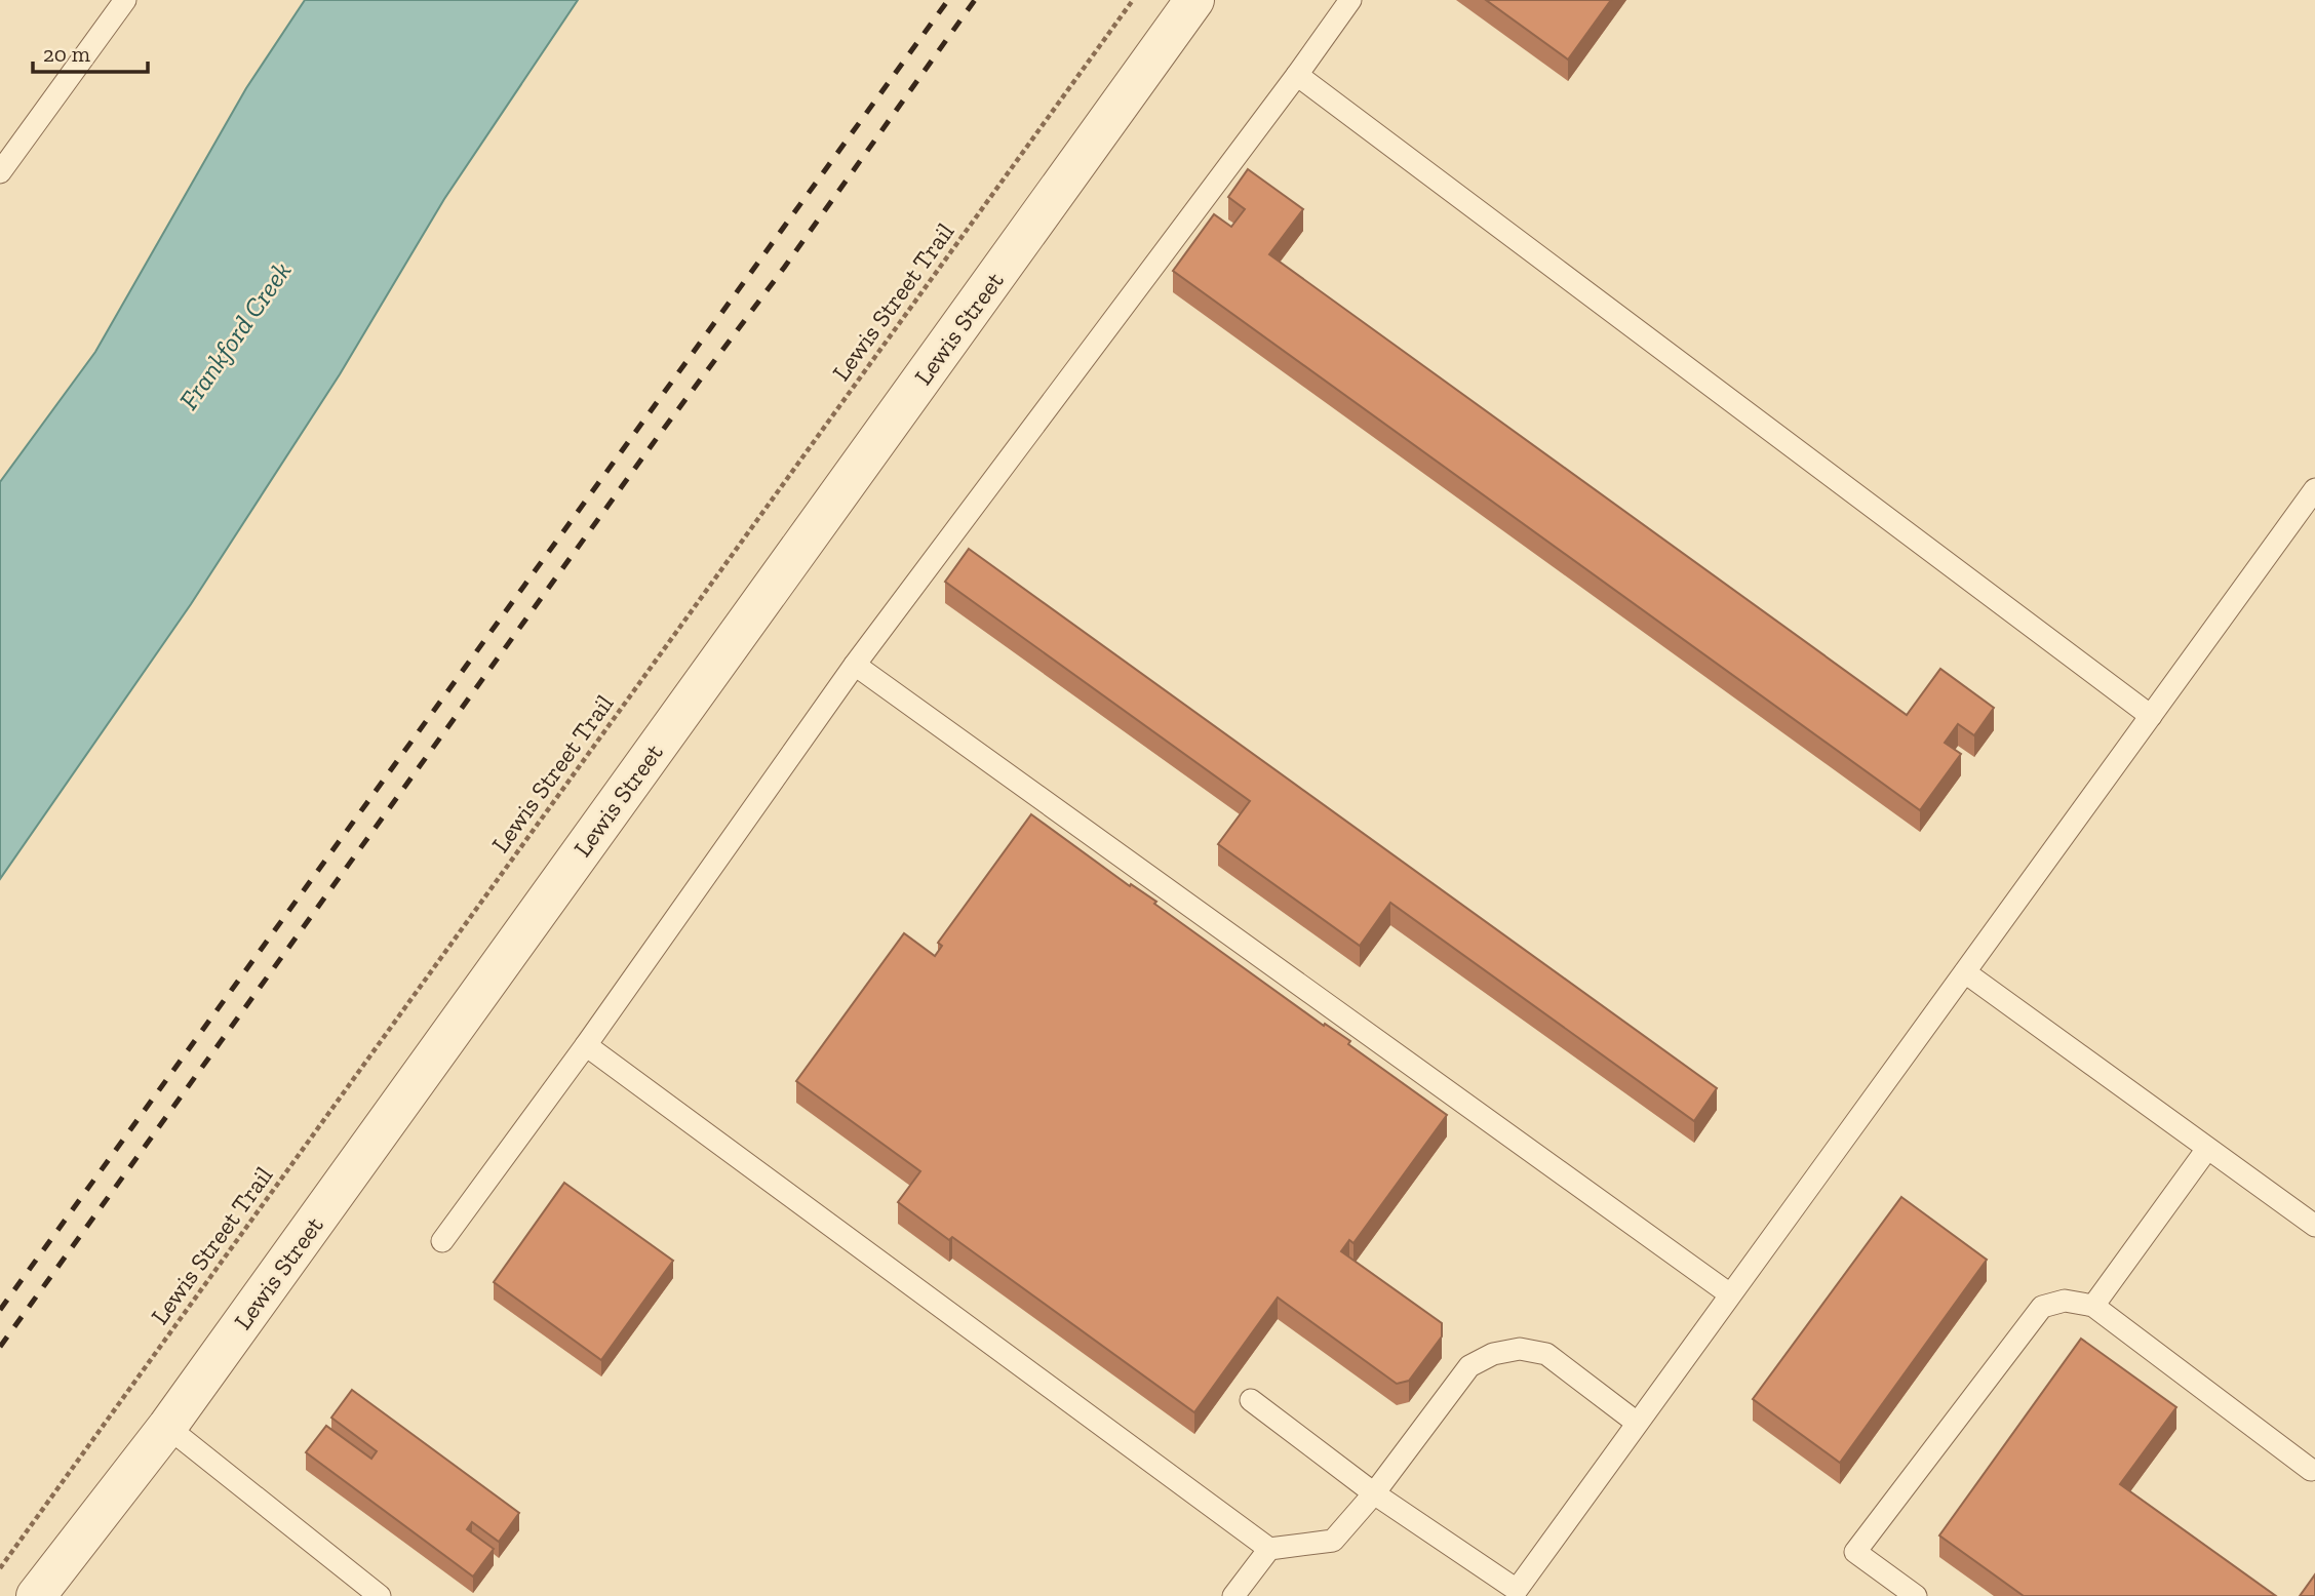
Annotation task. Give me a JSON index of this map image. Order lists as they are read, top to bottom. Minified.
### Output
{"streets":{"street":["Lewis Street"],"path":["Lewis Street Trail"]},"water":["Frankford Creek"],"scale_bar":"20 m"}
